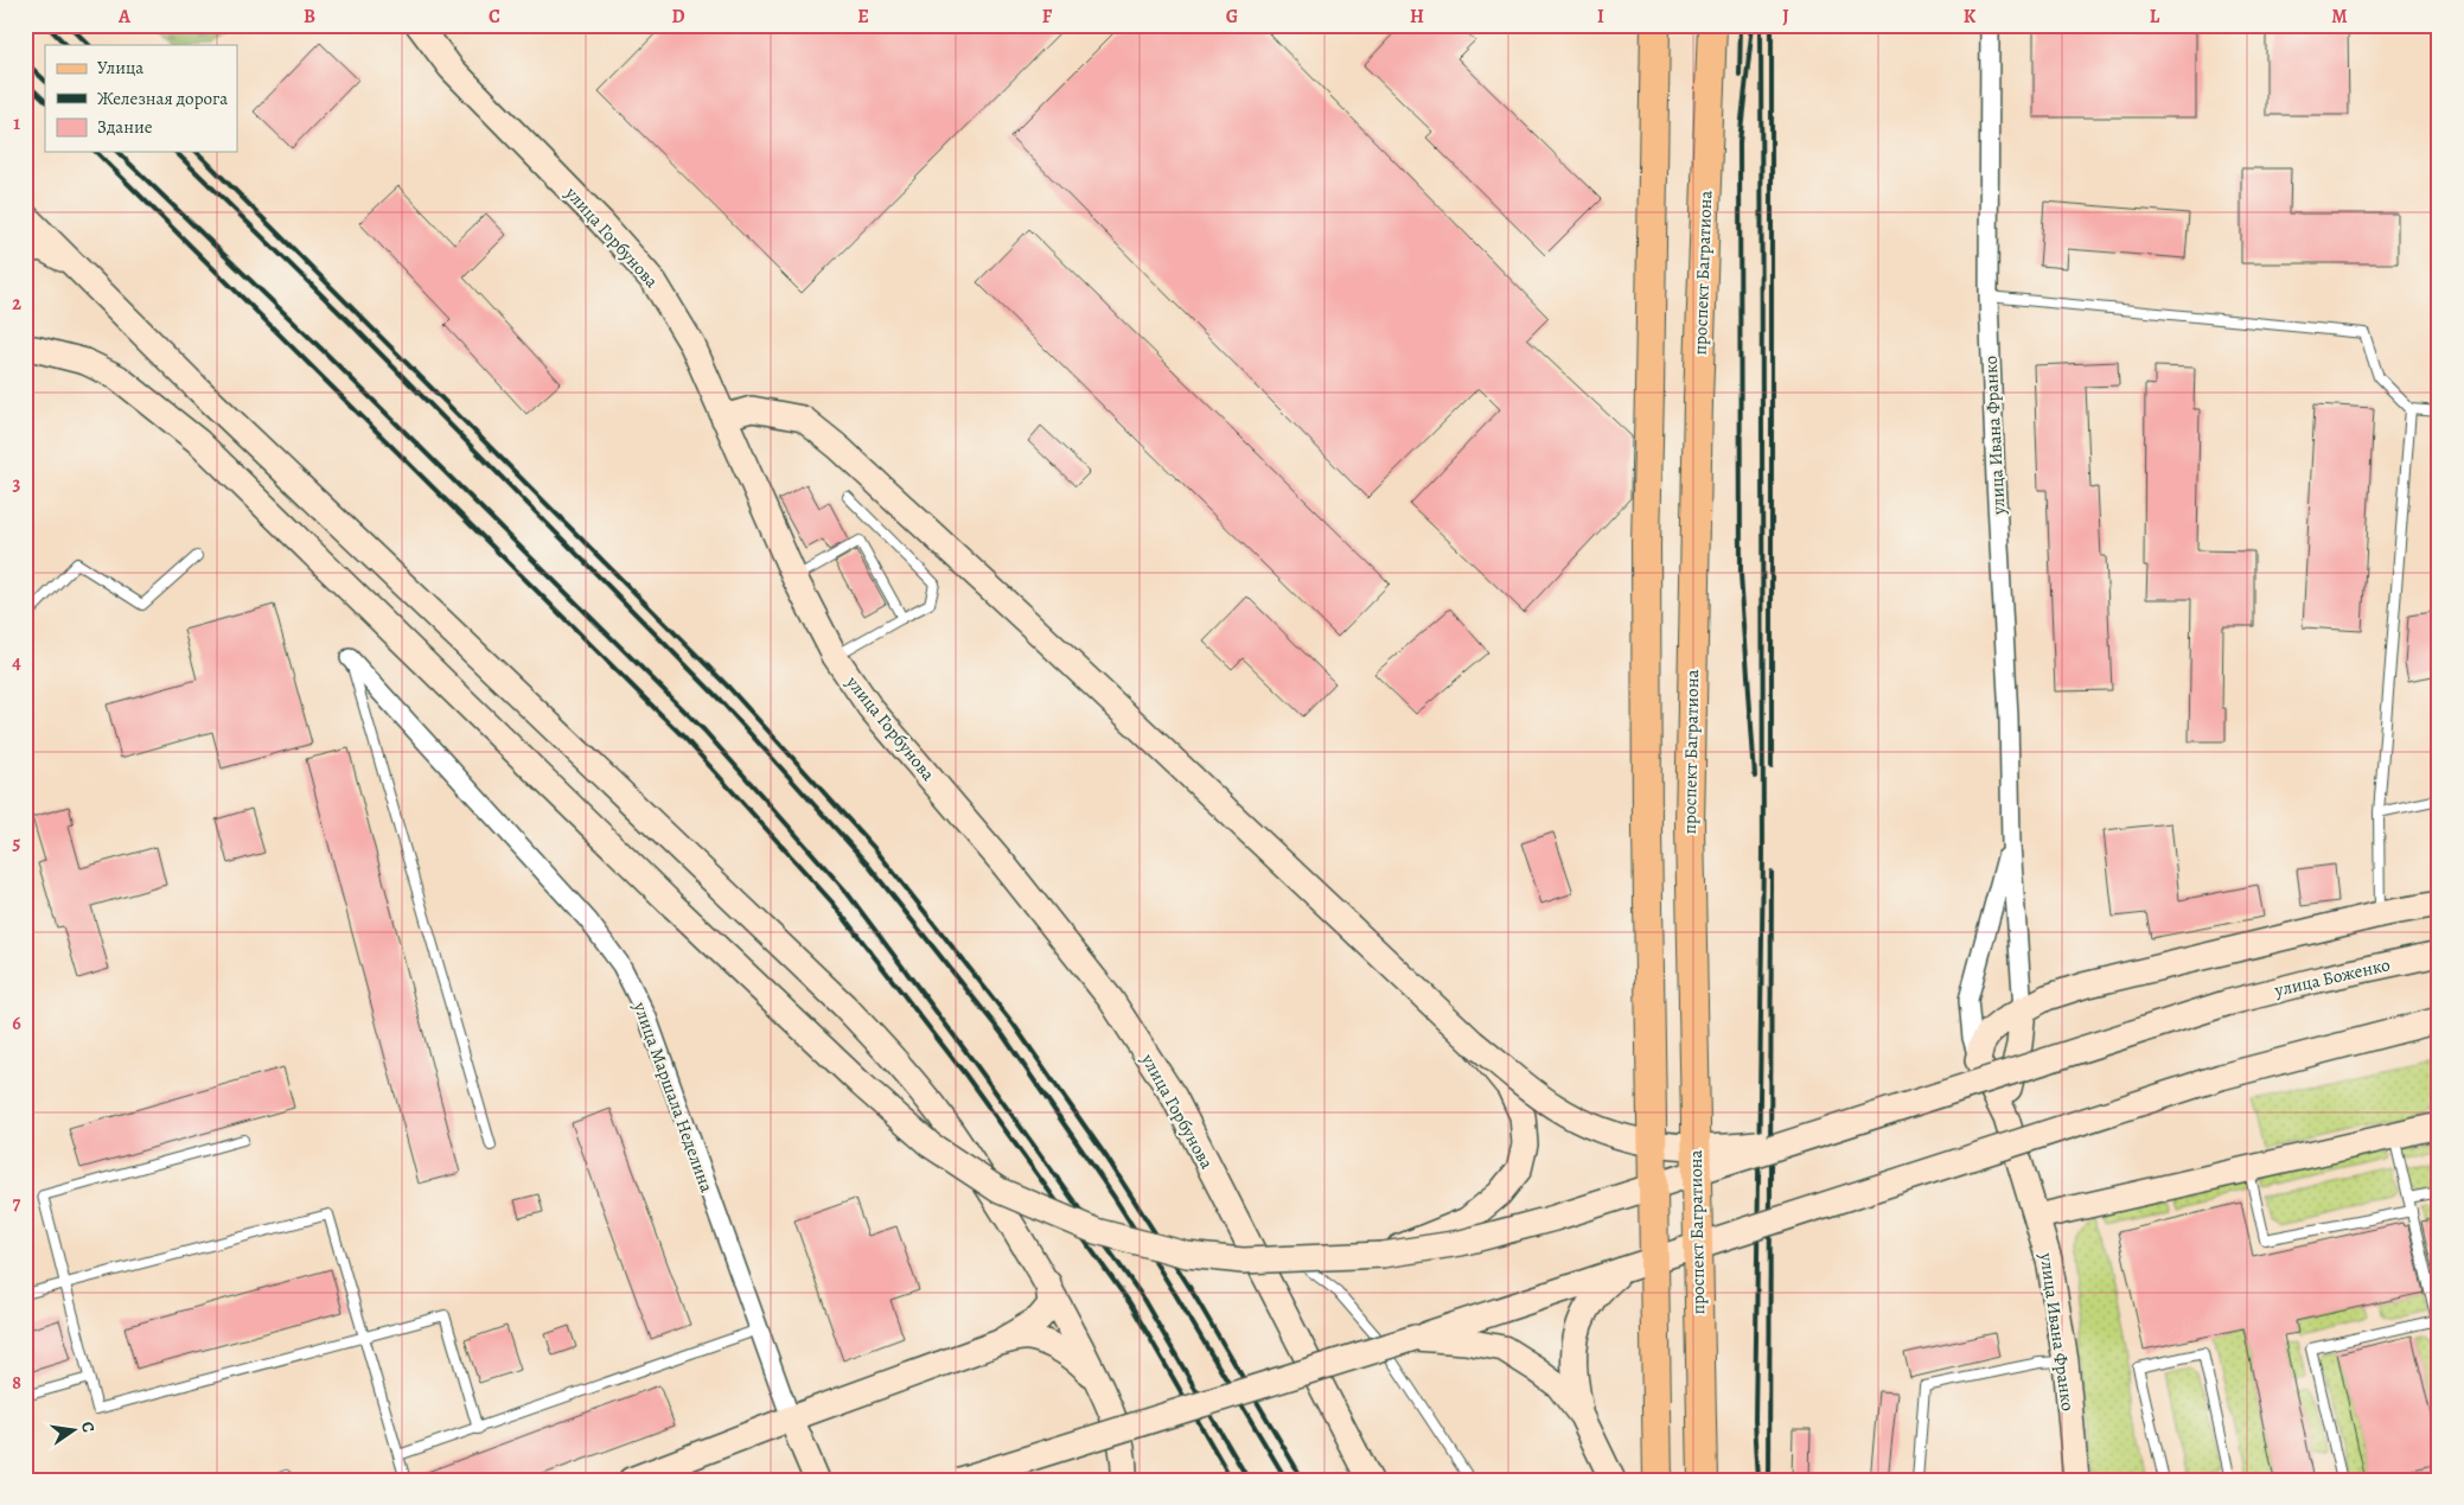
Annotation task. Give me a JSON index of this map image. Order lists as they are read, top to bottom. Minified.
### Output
{"streets":{"main road":["проспект Багратиона"],"street":["улица Горбунова","улица Ивана Франко","улица Боженко","улица Маршала Неделина"]},"legend":["Улица","Железная дорога","Здание"],"north":"right","grid":{"columns":["A","B","C","D","E","F","G","H","I","J","K","L","M"],"rows":["1","2","3","4","5","6","7","8"]}}
